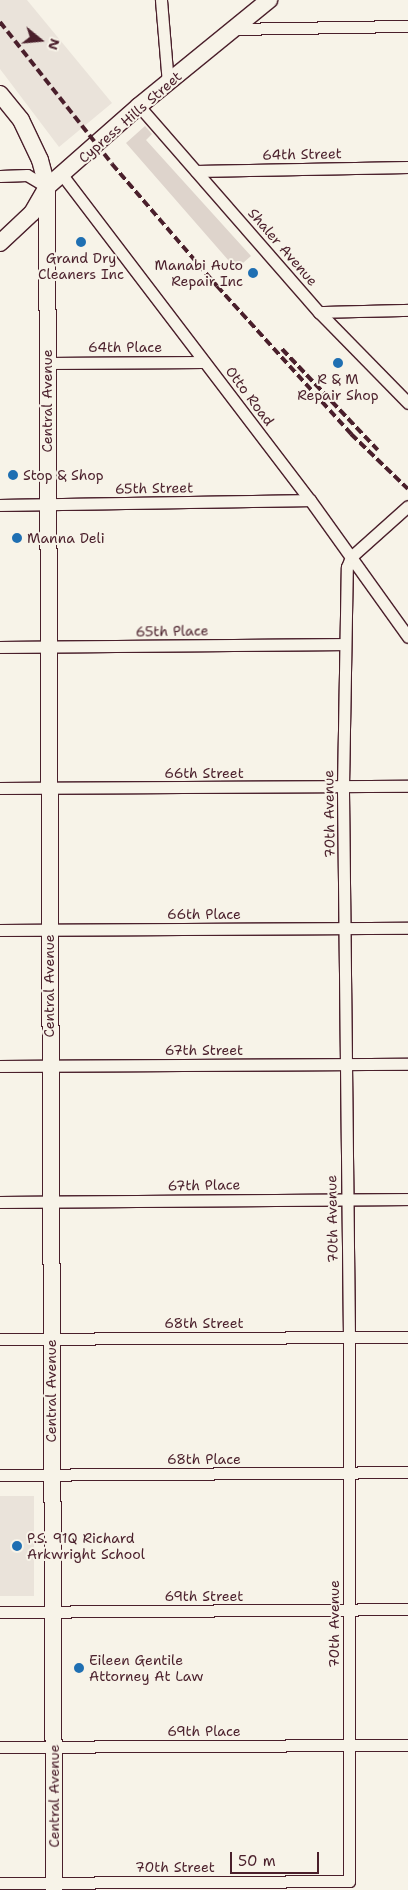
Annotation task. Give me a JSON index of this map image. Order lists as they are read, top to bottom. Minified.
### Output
{"streets":{"main road":["Cypress Hills Street","Central Avenue"],"street":["64th Street","Shaler Avenue","64th Place","Otto Road","65th Street","65th Place","66th Street","70th Avenue","66th Place","67th Street","67th Place","68th Street","68th Place","69th Street","69th Place","70th Street"]},"crossings":[["Cypress Hills Street","Shaler Avenue"],["Cypress Hills Street","Otto Road"],["Cypress Hills Street","Central Avenue"],["64th Street","Shaler Avenue"],["64th Place","Otto Road"],["64th Place","Central Avenue"],["Otto Road","65th Street"],["Otto Road","70th Avenue"],["Central Avenue","65th Street"],["Central Avenue","65th Place"],["Central Avenue","66th Street"],["Central Avenue","66th Place"],["Central Avenue","67th Street"],["Central Avenue","67th Place"],["Central Avenue","68th Street"],["Central Avenue","68th Place"],["Central Avenue","69th Street"],["Central Avenue","69th Place"],["Central Avenue","70th Street"],["65th Place","70th Avenue"],["66th Street","70th Avenue"],["70th Avenue","66th Place"],["70th Avenue","67th Street"],["70th Avenue","67th Place"],["70th Avenue","68th Street"],["70th Avenue","68th Place"],["70th Avenue","69th Street"],["70th Avenue","69th Place"],["70th Avenue","70th Street"]],"places":["Grand Dry Cleaners Inc","Manabi Auto Repair Inc","R & M Repair Shop","Stop & Shop","Manna Deli","P.S. 91Q Richard Arkwright School","Eileen Gentile Attorney At Law"],"scale_bar":"50 m","north":"right"}
